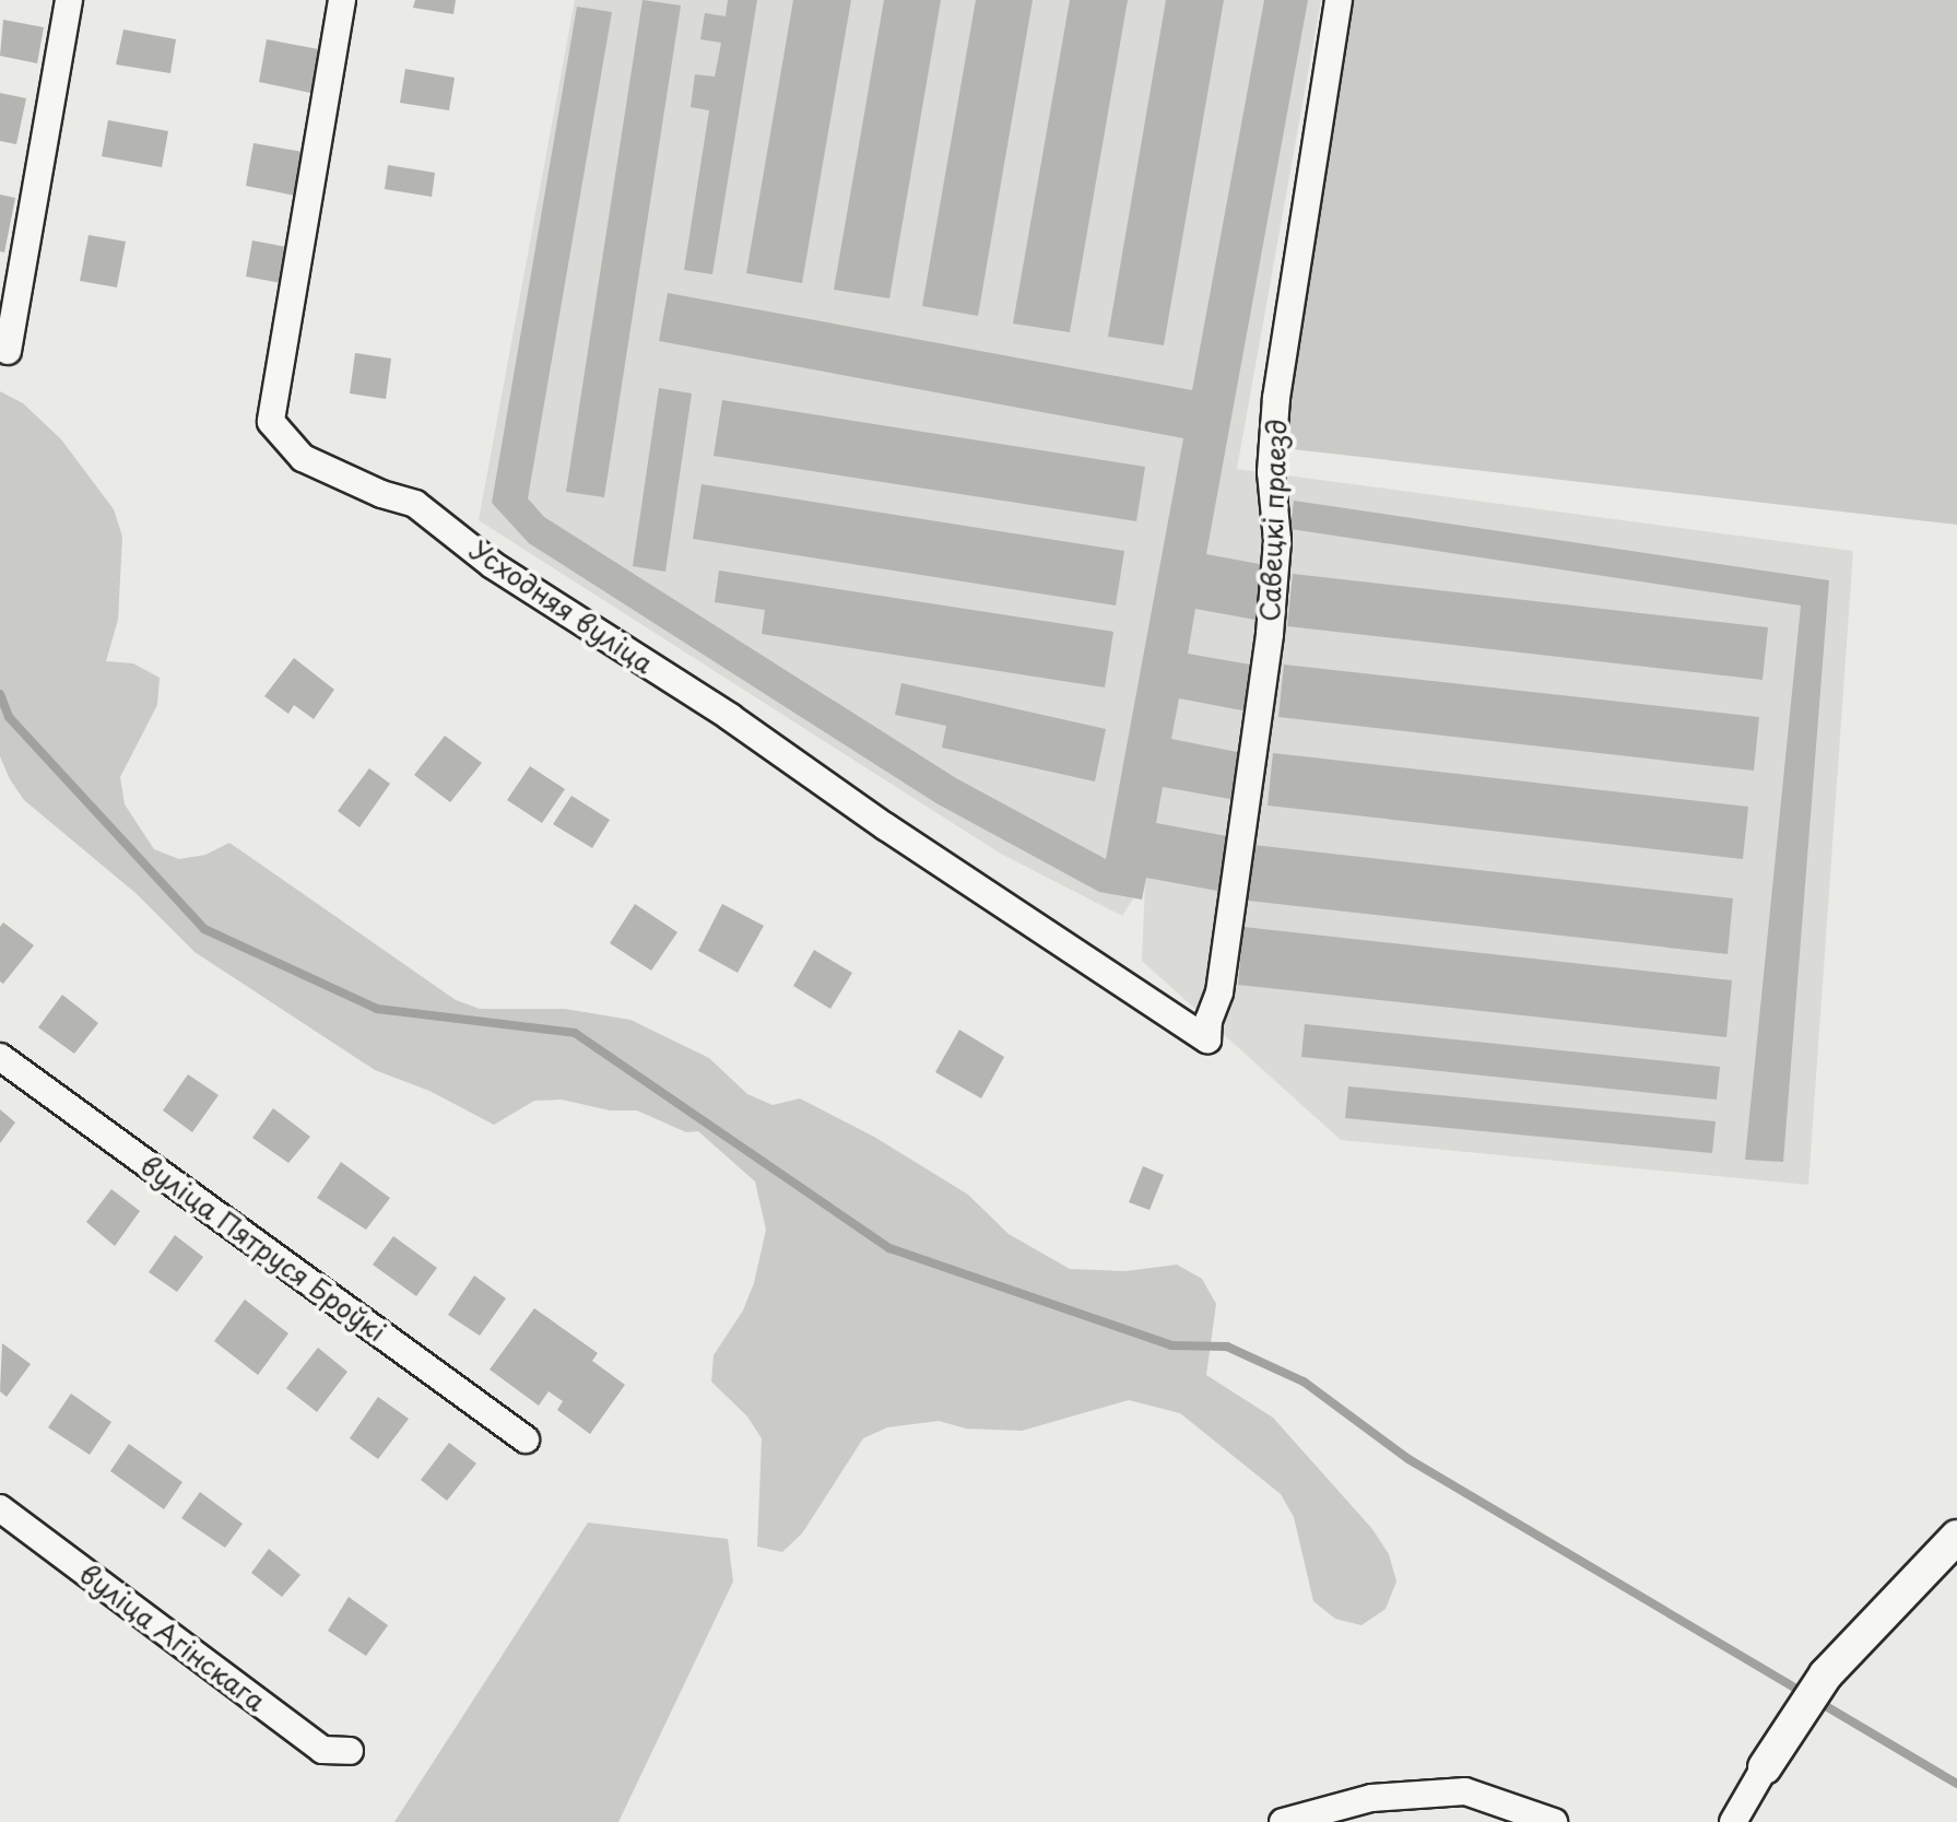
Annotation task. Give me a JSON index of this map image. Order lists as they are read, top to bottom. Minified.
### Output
{"streets":{"street":["Савецкі праезд","Усходняя вуліца","вуліца Пятруся Броўкі","вуліца Агінскага"]},"crossings":[["Савецкі праезд","Усходняя вуліца"]]}
